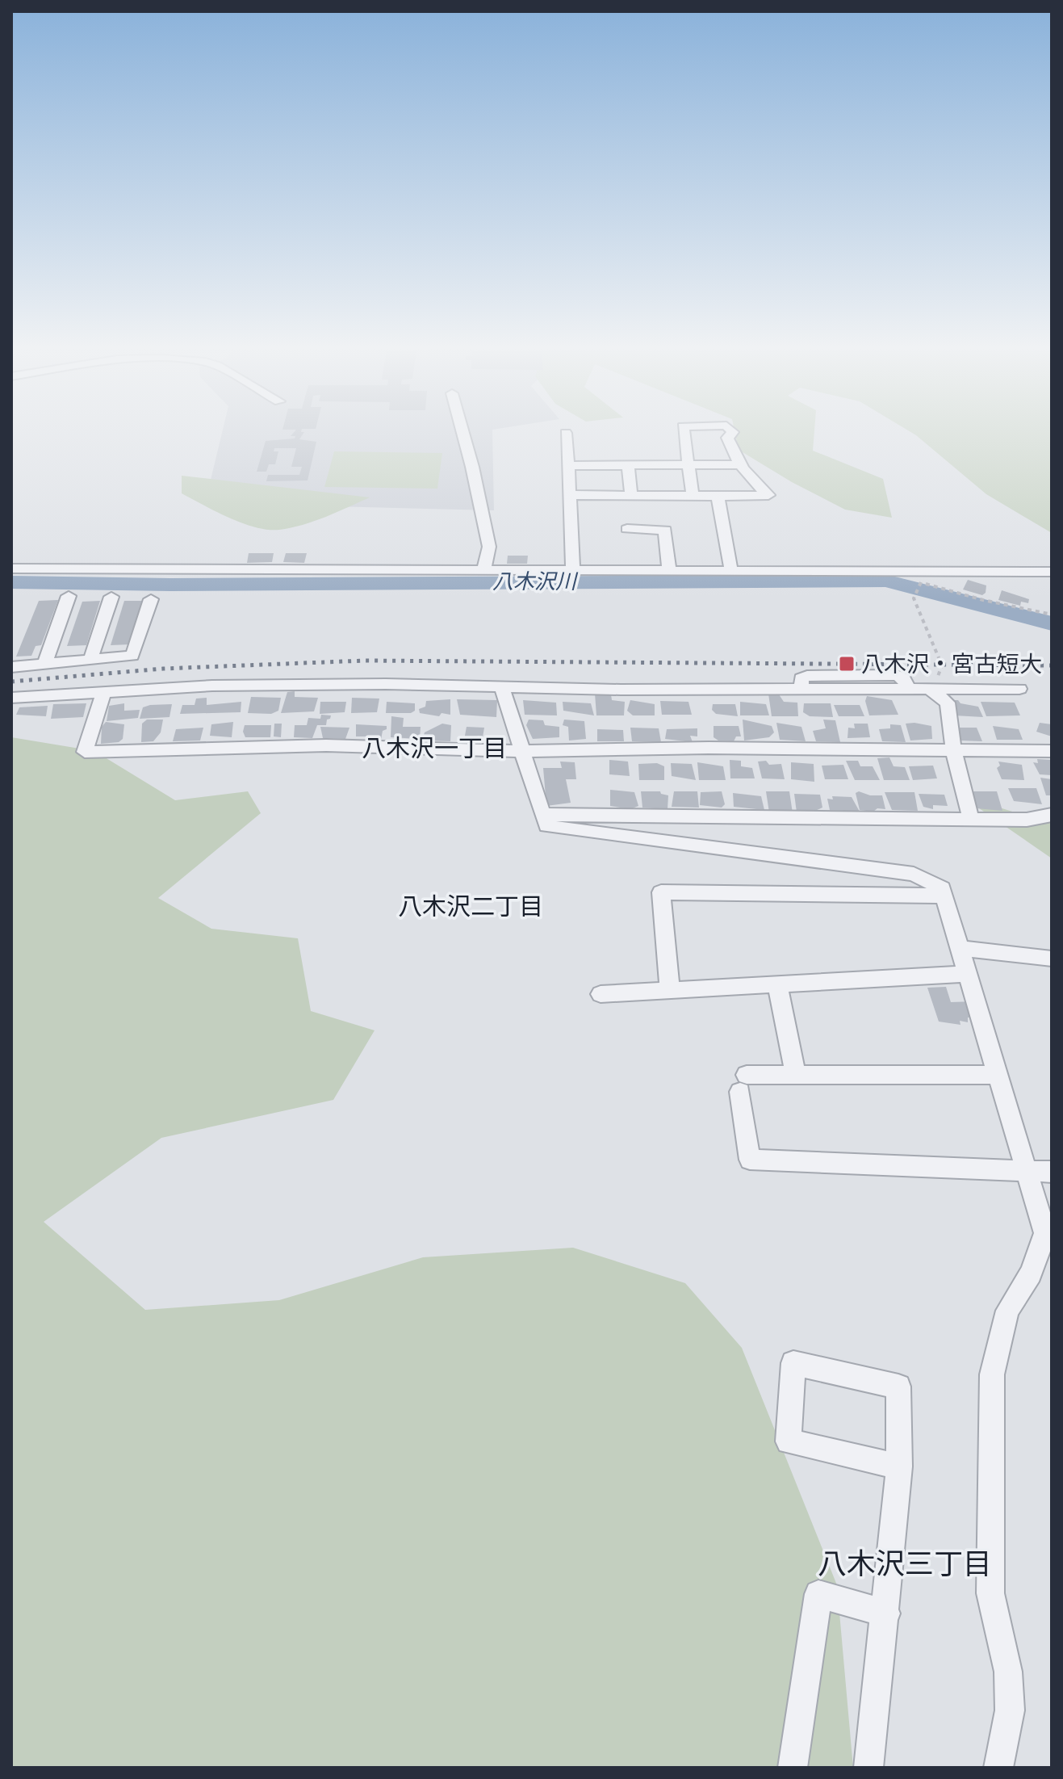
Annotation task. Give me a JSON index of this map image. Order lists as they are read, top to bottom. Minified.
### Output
{"districts":["八木沢一丁目","八木沢二丁目","八木沢三丁目"],"water":["八木沢川"],"places":{"transit":["八木沢・宮古短大"]}}
